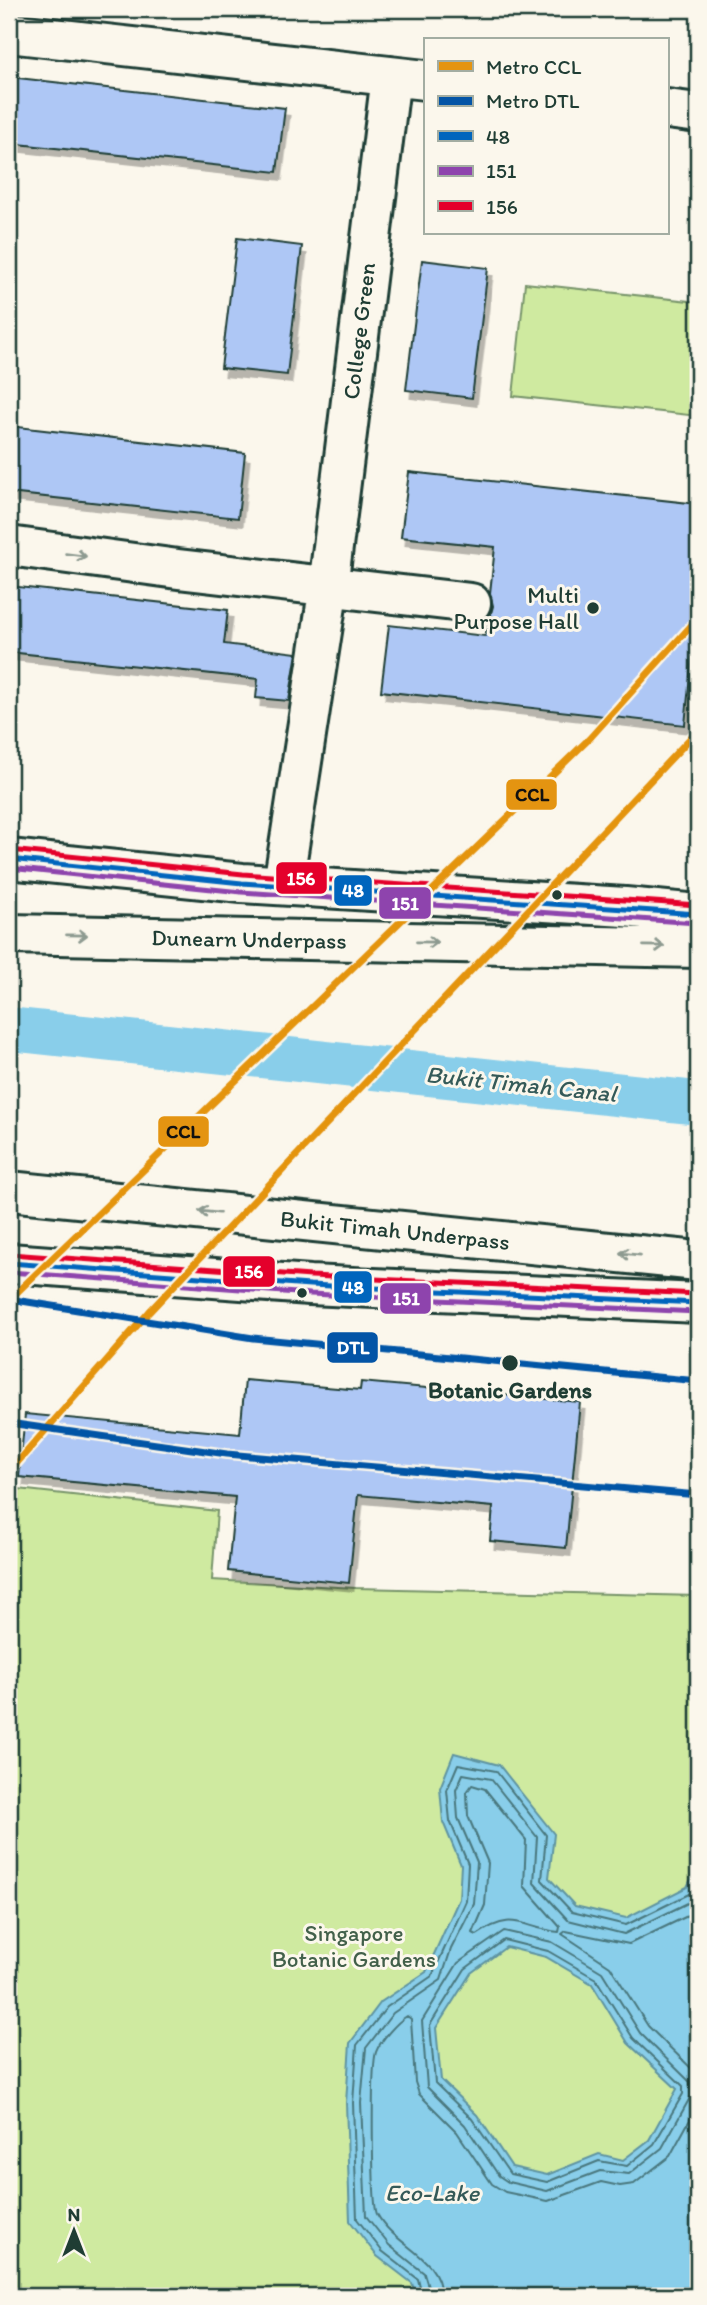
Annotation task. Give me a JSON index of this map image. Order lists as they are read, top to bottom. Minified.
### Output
{"streets":{"main road":["College Green","Dunearn Underpass","Bukit Timah Underpass"]},"water":["Bukit Timah Canal","Eco-Lake"],"parks":["Singapore Botanic Gardens"],"places":["Multi Purpose Hall","Botanic Gardens"],"lines":["metro line CCL","transit line 156","transit line 48","transit line 151","metro line DTL"],"legend":["Metro CCL","Metro DTL","48","151","156"],"north":"top"}
